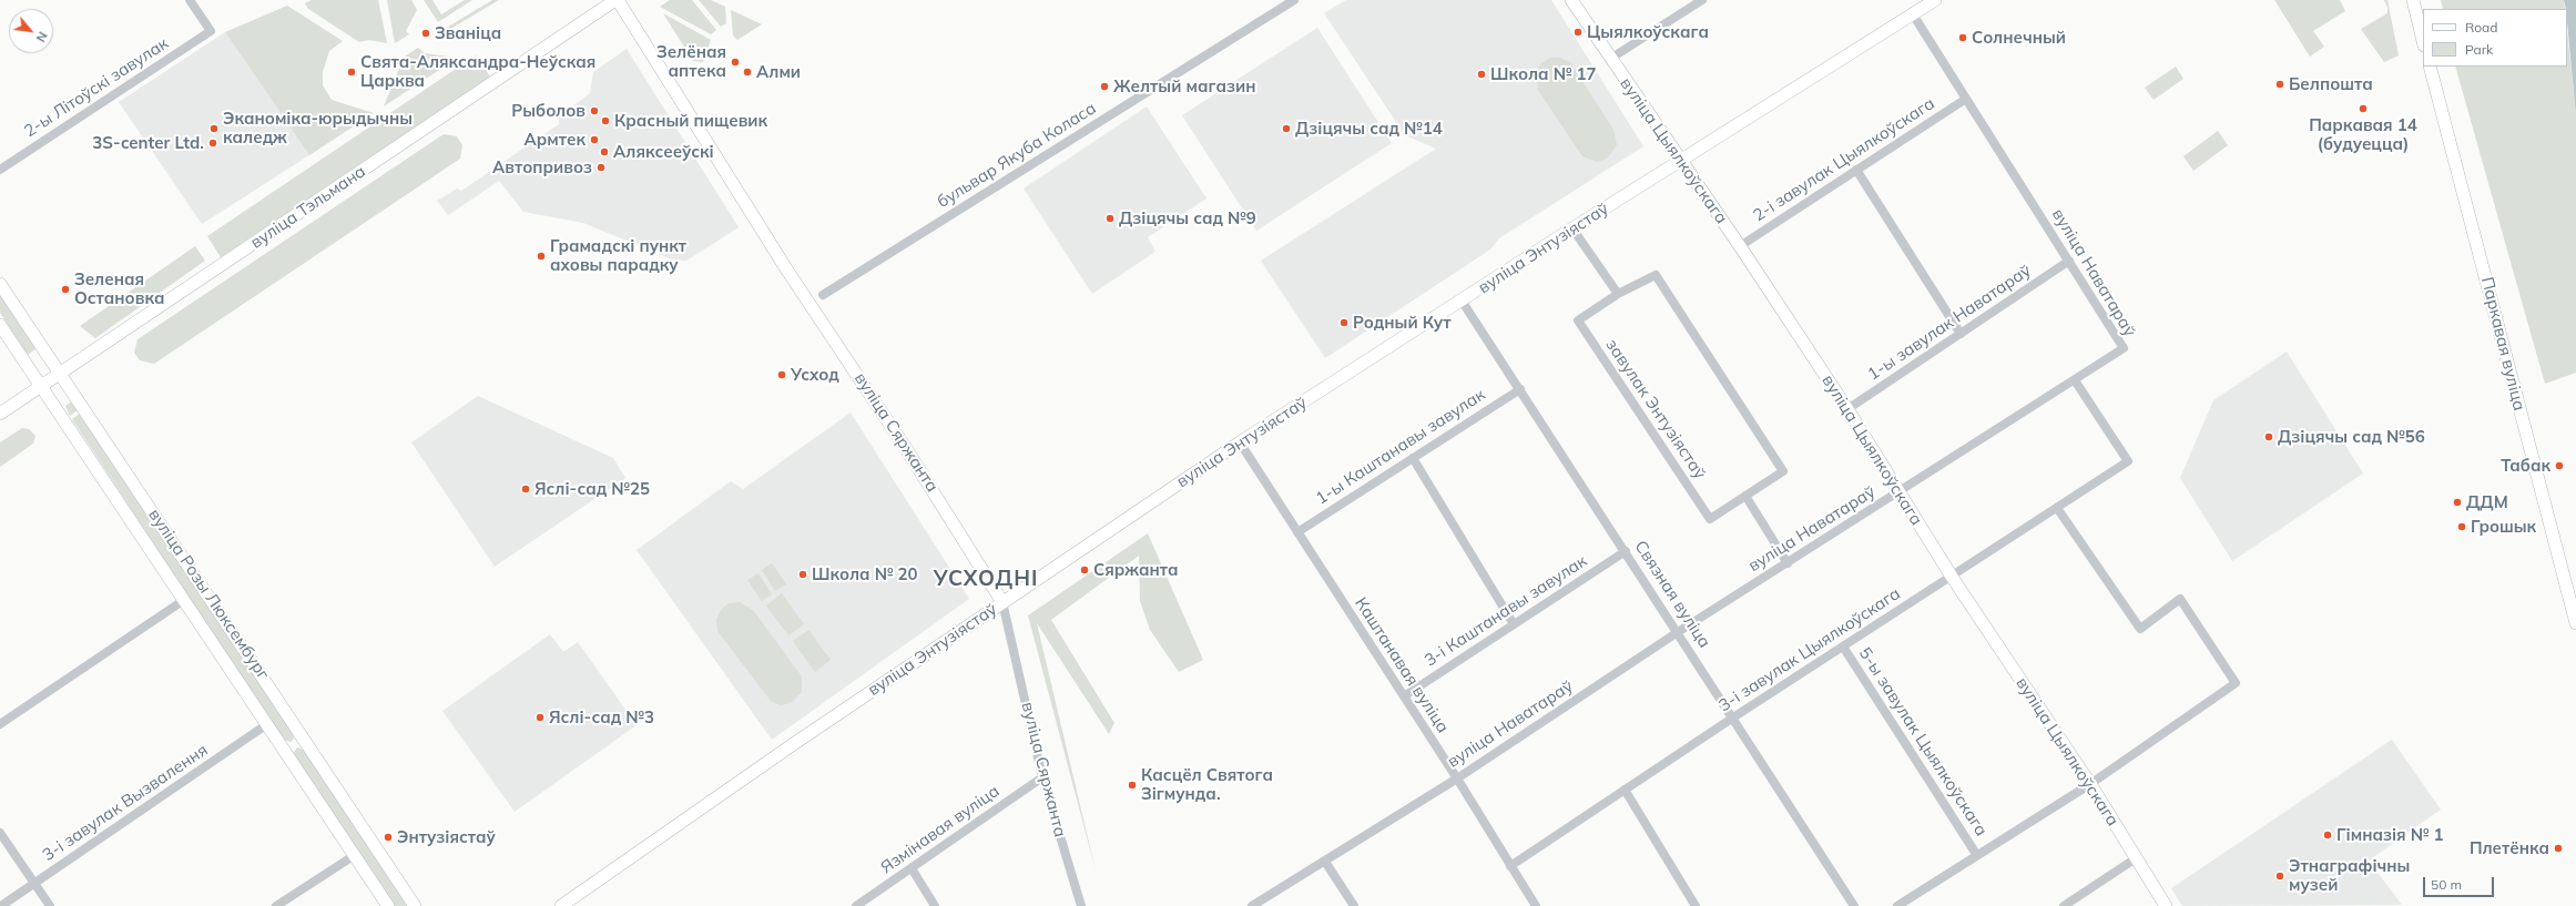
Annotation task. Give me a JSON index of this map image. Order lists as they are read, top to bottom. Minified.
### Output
{"streets":{"main road":["вуліца Цыялкоўскага","вуліца Тэльмана","вуліца Энтузіястаў","Паркавая вуліца","вуліца Сяржанта","вуліца Розы Люксембург"],"street":["2-ы Літоўскі завулак","бульвар Якуба Коласа","2-і завулак Цыялкоўскага","вуліца Наватараў","1-ы завулак Наватараў","завулак Энтузіястаў","1-ы Каштанавы завулак","Связная вуліца","3-і Каштанавы завулак","3-і завулак Цыялкоўскага","Каштанавая вуліца","5-ы завулак Цыялкоўскага","3-і завулак Вызвалення","Язмінавая вуліца"]},"crossings":[["вуліца Цыялкоўскага","2-і завулак Цыялкоўскага"],["вуліца Цыялкоўскага","вуліца Энтузіястаў"],["вуліца Цыялкоўскага","вуліца Наватараў"],["вуліца Цыялкоўскага","1-ы завулак Наватараў"],["вуліца Цыялкоўскага","3-і завулак Цыялкоўскага"],["2-і завулак Цыялкоўскага","вуліца Наватараў"],["вуліца Тэльмана","вуліца Сяржанта"],["вуліца Тэльмана","вуліца Розы Люксембург"],["вуліца Энтузіястаў","вуліца Наватараў"],["вуліца Энтузіястаў","вуліца Сяржанта"],["вуліца Энтузіястаў","Связная вуліца"],["вуліца Энтузіястаў","Каштанавая вуліца"],["вуліца Наватараў","1-ы завулак Наватараў"],["вуліца Наватараў","Связная вуліца"],["вуліца Наватараў","3-і завулак Цыялкоўскага"],["вуліца Наватараў","Каштанавая вуліца"],["вуліца Сяржанта","Язмінавая вуліца"],["1-ы Каштанавы завулак","Связная вуліца"],["1-ы Каштанавы завулак","Каштанавая вуліца"],["вуліца Розы Люксембург","3-і завулак Вызвалення"],["Связная вуліца","3-і Каштанавы завулак"],["Связная вуліца","3-і завулак Цыялкоўскага"],["3-і Каштанавы завулак","Каштанавая вуліца"],["3-і завулак Цыялкоўскага","Каштанавая вуліца"],["3-і завулак Цыялкоўскага","5-ы завулак Цыялкоўскага"]],"districts":["УСХОДНІ"],"places":["Цыялкоўскага","Званіца","Солнечный","Зелёная аптека","Свята-Аляксандра-Неўская Царква","Алми","Школа № 17","Белпошта","Желтый магазин","Паркавая 14 (будуецца)","Рыболов","Красный пищевик","Эканоміка-юрыдычны каледж","Дзіцячы сад №14","Армтек","3S-center Ltd.","Аляксееўскі","Автопривоз","Дзіцячы сад №9","Грамадскі пункт аховы парадку","Зеленая Остановка","Родный Кут","Усход","Дзіцячы сад №56","Табак","Яслі-сад №25","ДДМ","Грошык","Сяржанта","Школа № 20","Яслі-сад №3","Касцёл Святога Зігмунда.","Гімназія № 1","Энтузіястаў","Плетёнка","Этнаграфічны музей"],"legend":["Road","Park"],"scale_bar":"50 m","north":"bottom right"}
